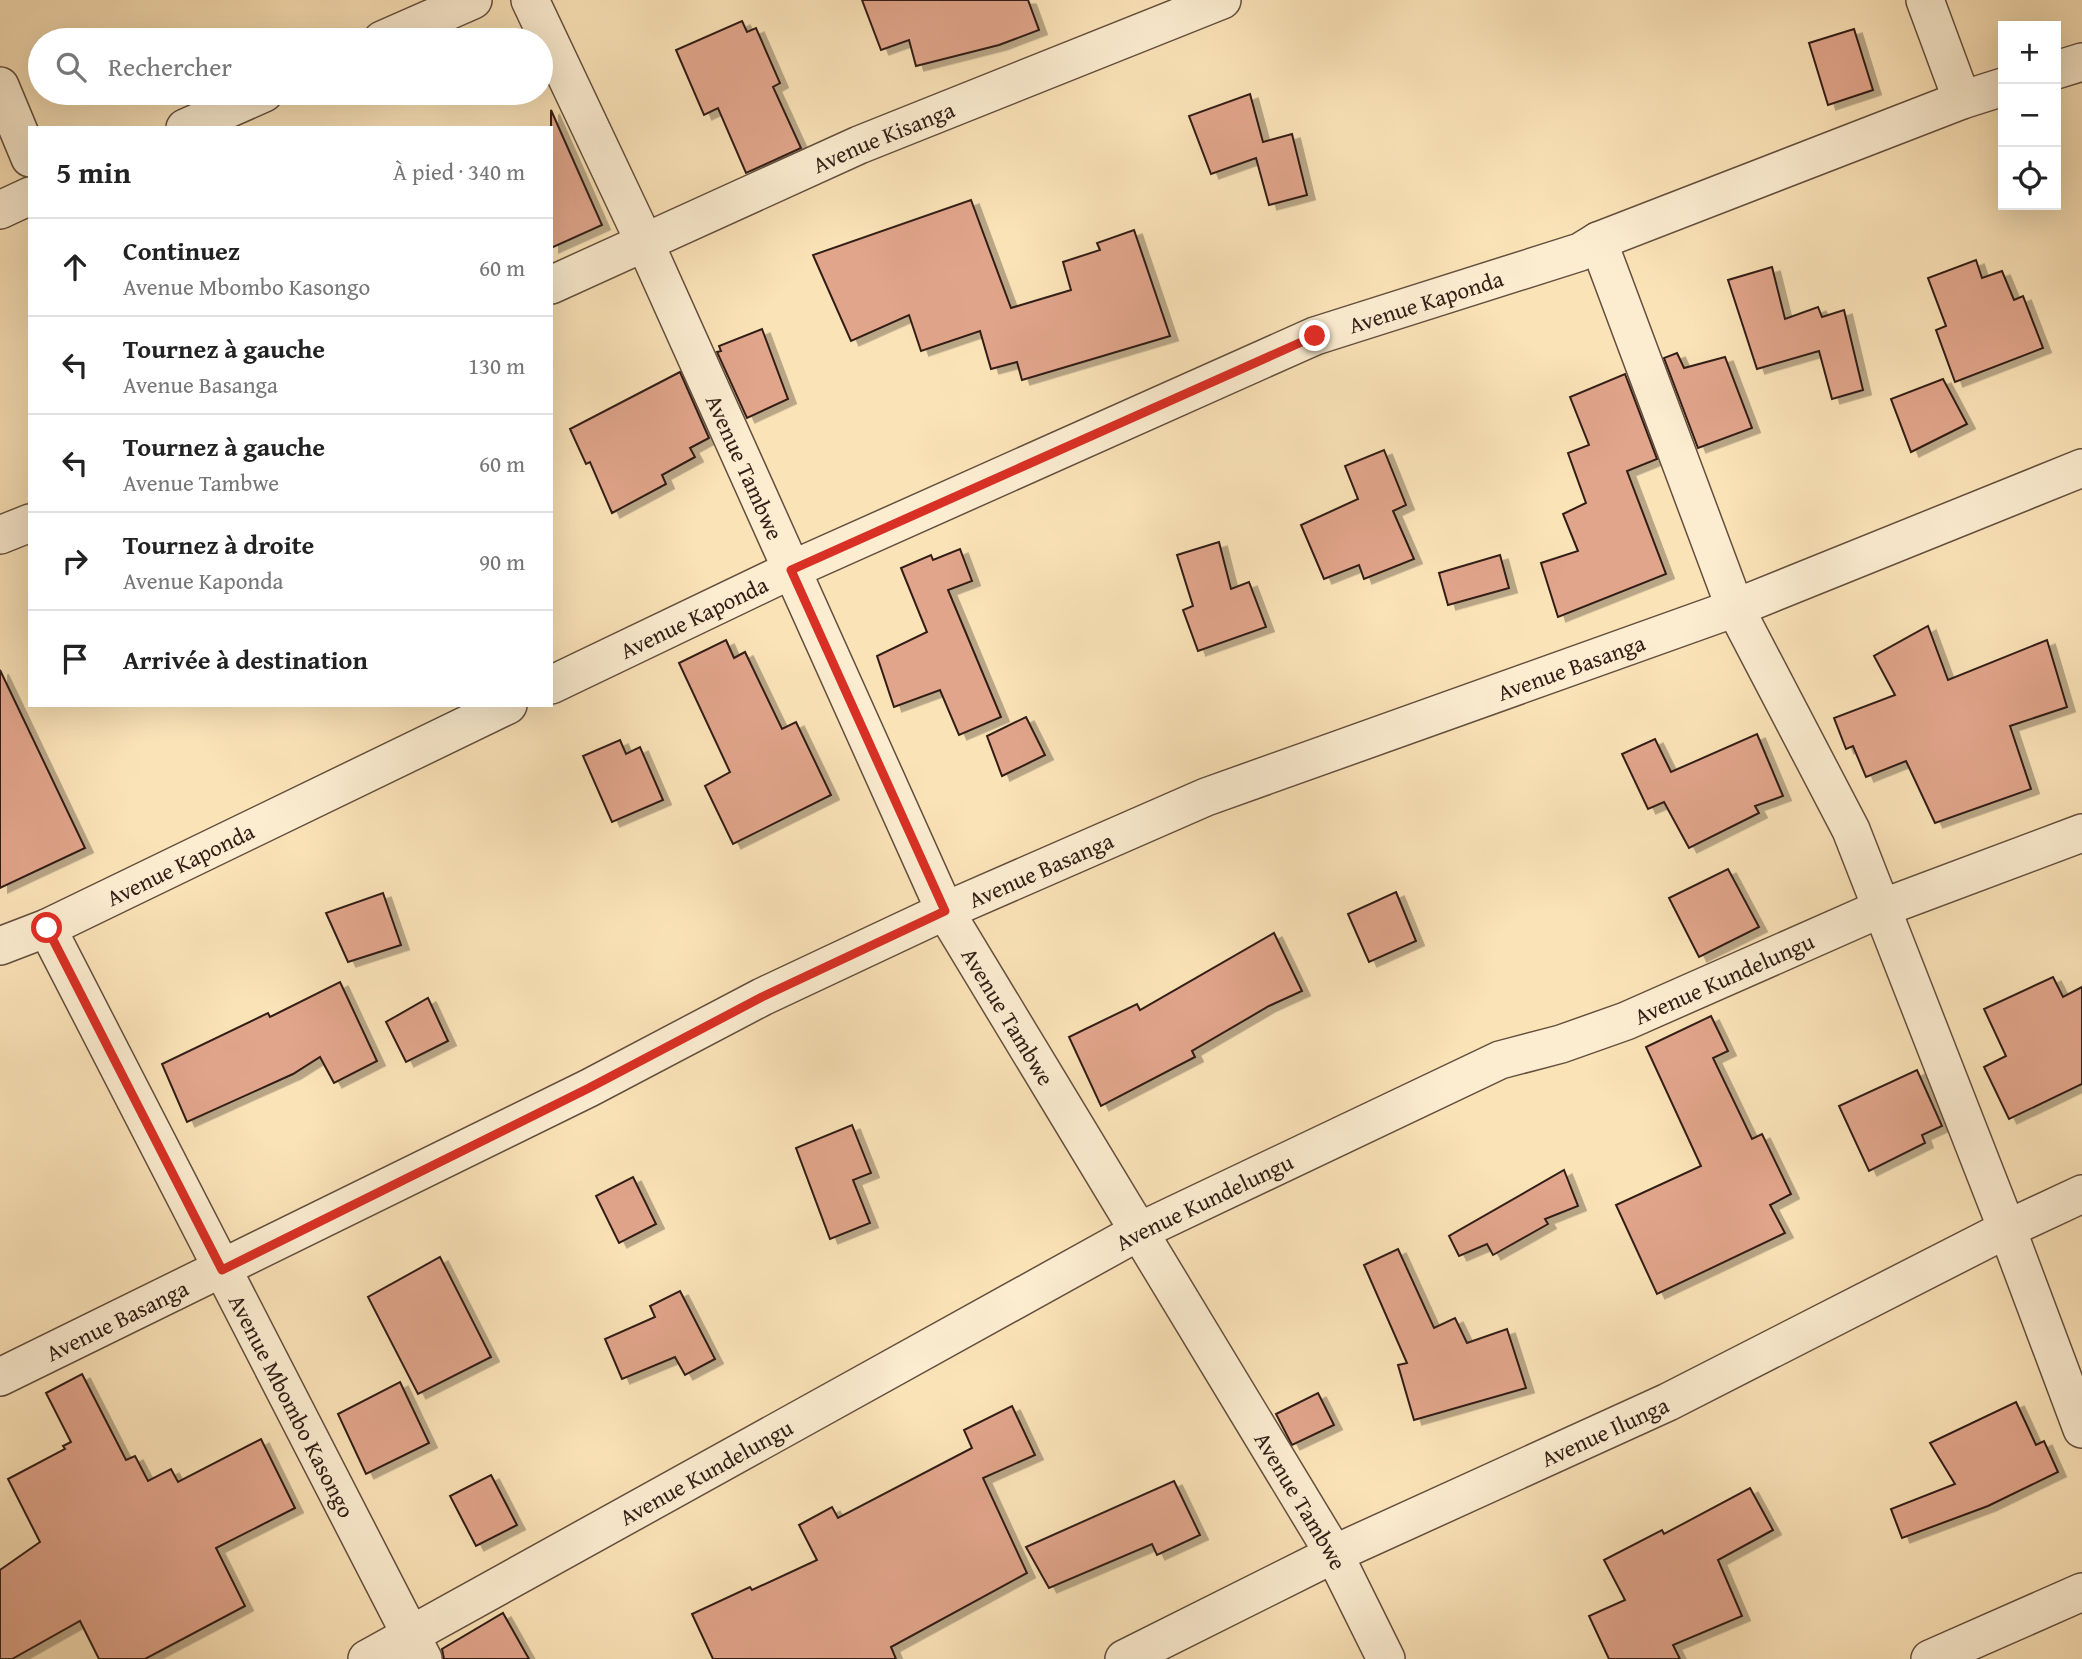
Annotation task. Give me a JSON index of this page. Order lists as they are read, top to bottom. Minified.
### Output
{"streets":{"street":["Avenue Kisanga","Avenue Kaponda","Avenue Tambwe","Avenue Basanga","Avenue Kundelungu","Avenue Mbombo Kasongo","Avenue Ilunga"]},"crossings":[["Avenue Kisanga","Avenue Tambwe"],["Avenue Kaponda","Avenue Tambwe"],["Avenue Kaponda","Avenue Mbombo Kasongo"],["Avenue Tambwe","Avenue Basanga"],["Avenue Tambwe","Avenue Kundelungu"],["Avenue Tambwe","Avenue Ilunga"],["Avenue Basanga","Avenue Mbombo Kasongo"],["Avenue Kundelungu","Avenue Mbombo Kasongo"]],"page":{"map_buttons":["+","−"],"search":"Rechercher","heading":["5 min","À pied · 340 m"],"list":[["Continuez","Avenue Mbombo Kasongo","60 m"],["Tournez à gauche","Avenue Basanga","130 m"],["Tournez à gauche","Avenue Tambwe","60 m"],["Tournez à droite","Avenue Kaponda","90 m"],"Arrivée à destination"]}}
